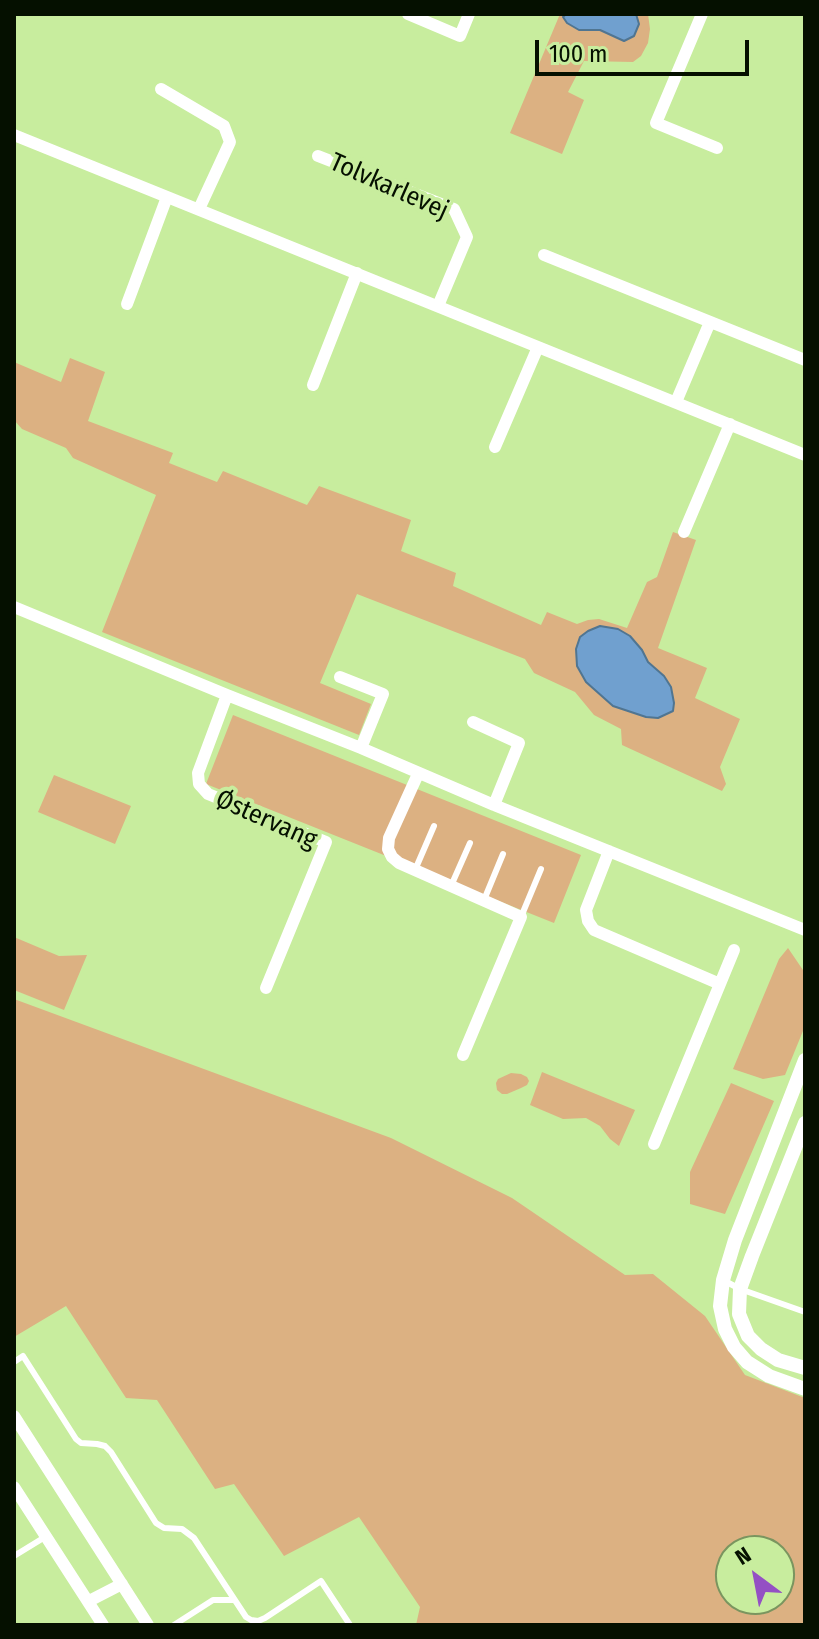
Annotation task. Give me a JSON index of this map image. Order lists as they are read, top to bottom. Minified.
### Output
{"streets":{"street":["Tolvkarlevej","Østervang"]},"scale_bar":"100 m","north":"top left"}
